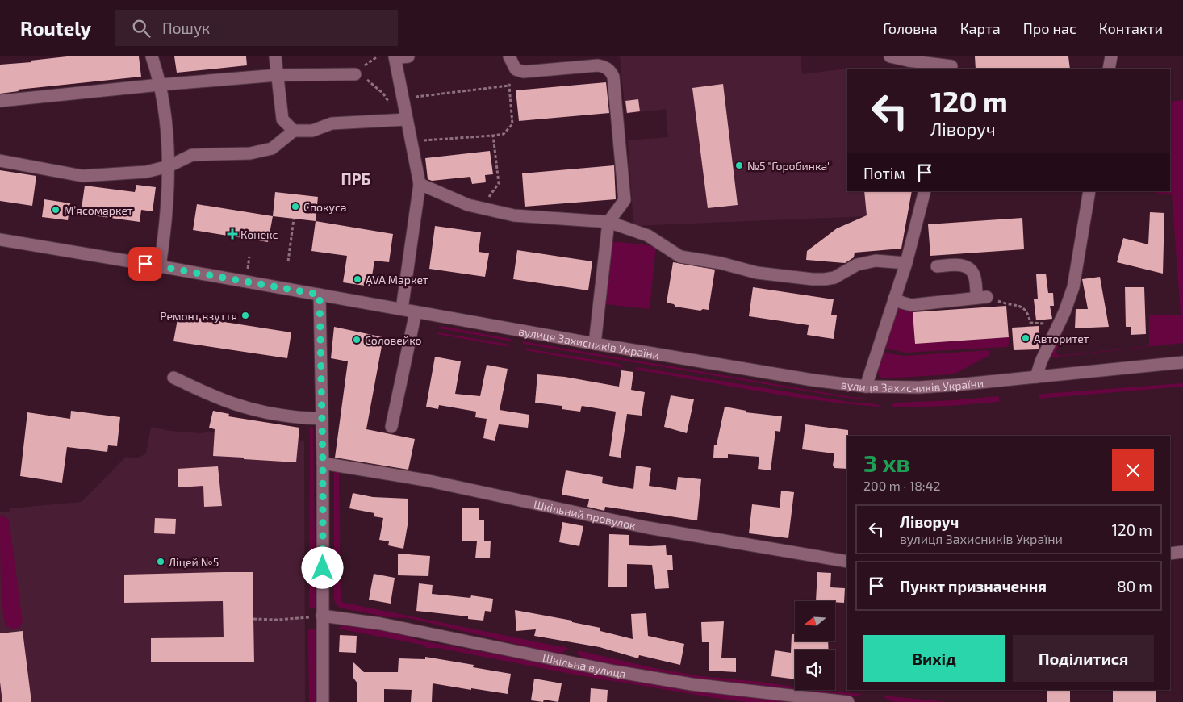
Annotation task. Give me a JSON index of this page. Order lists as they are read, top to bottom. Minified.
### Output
{"streets":{"street":["вулиця Захисників України","Шкільний провулок","Шкільна вулиця"]},"districts":["ПРБ"],"places":{"other":["№5 \"Горобинка\"","Спокуса","Мʼясомаркет","AVA Маркет","Ремонт взуття","Авторитет","Соловейко","Ліцей №5"],"health":["Конекс"]},"north":"left","page":{"header":"Routely","search":"Пошук","nav":["Головна","Карта","Про нас","Контакти"],"turn":["120 m","Ліворуч"],"then":"Потім","heading":["3 хв","200 m · 18:42"],"list":[{"name":"Ліворуч","note":"вулиця Захисників України","value":"120 m"},{"name":"Пункт призначення","value":"80 m"}],"buttons":["Вихід","Поділитися"]}}
